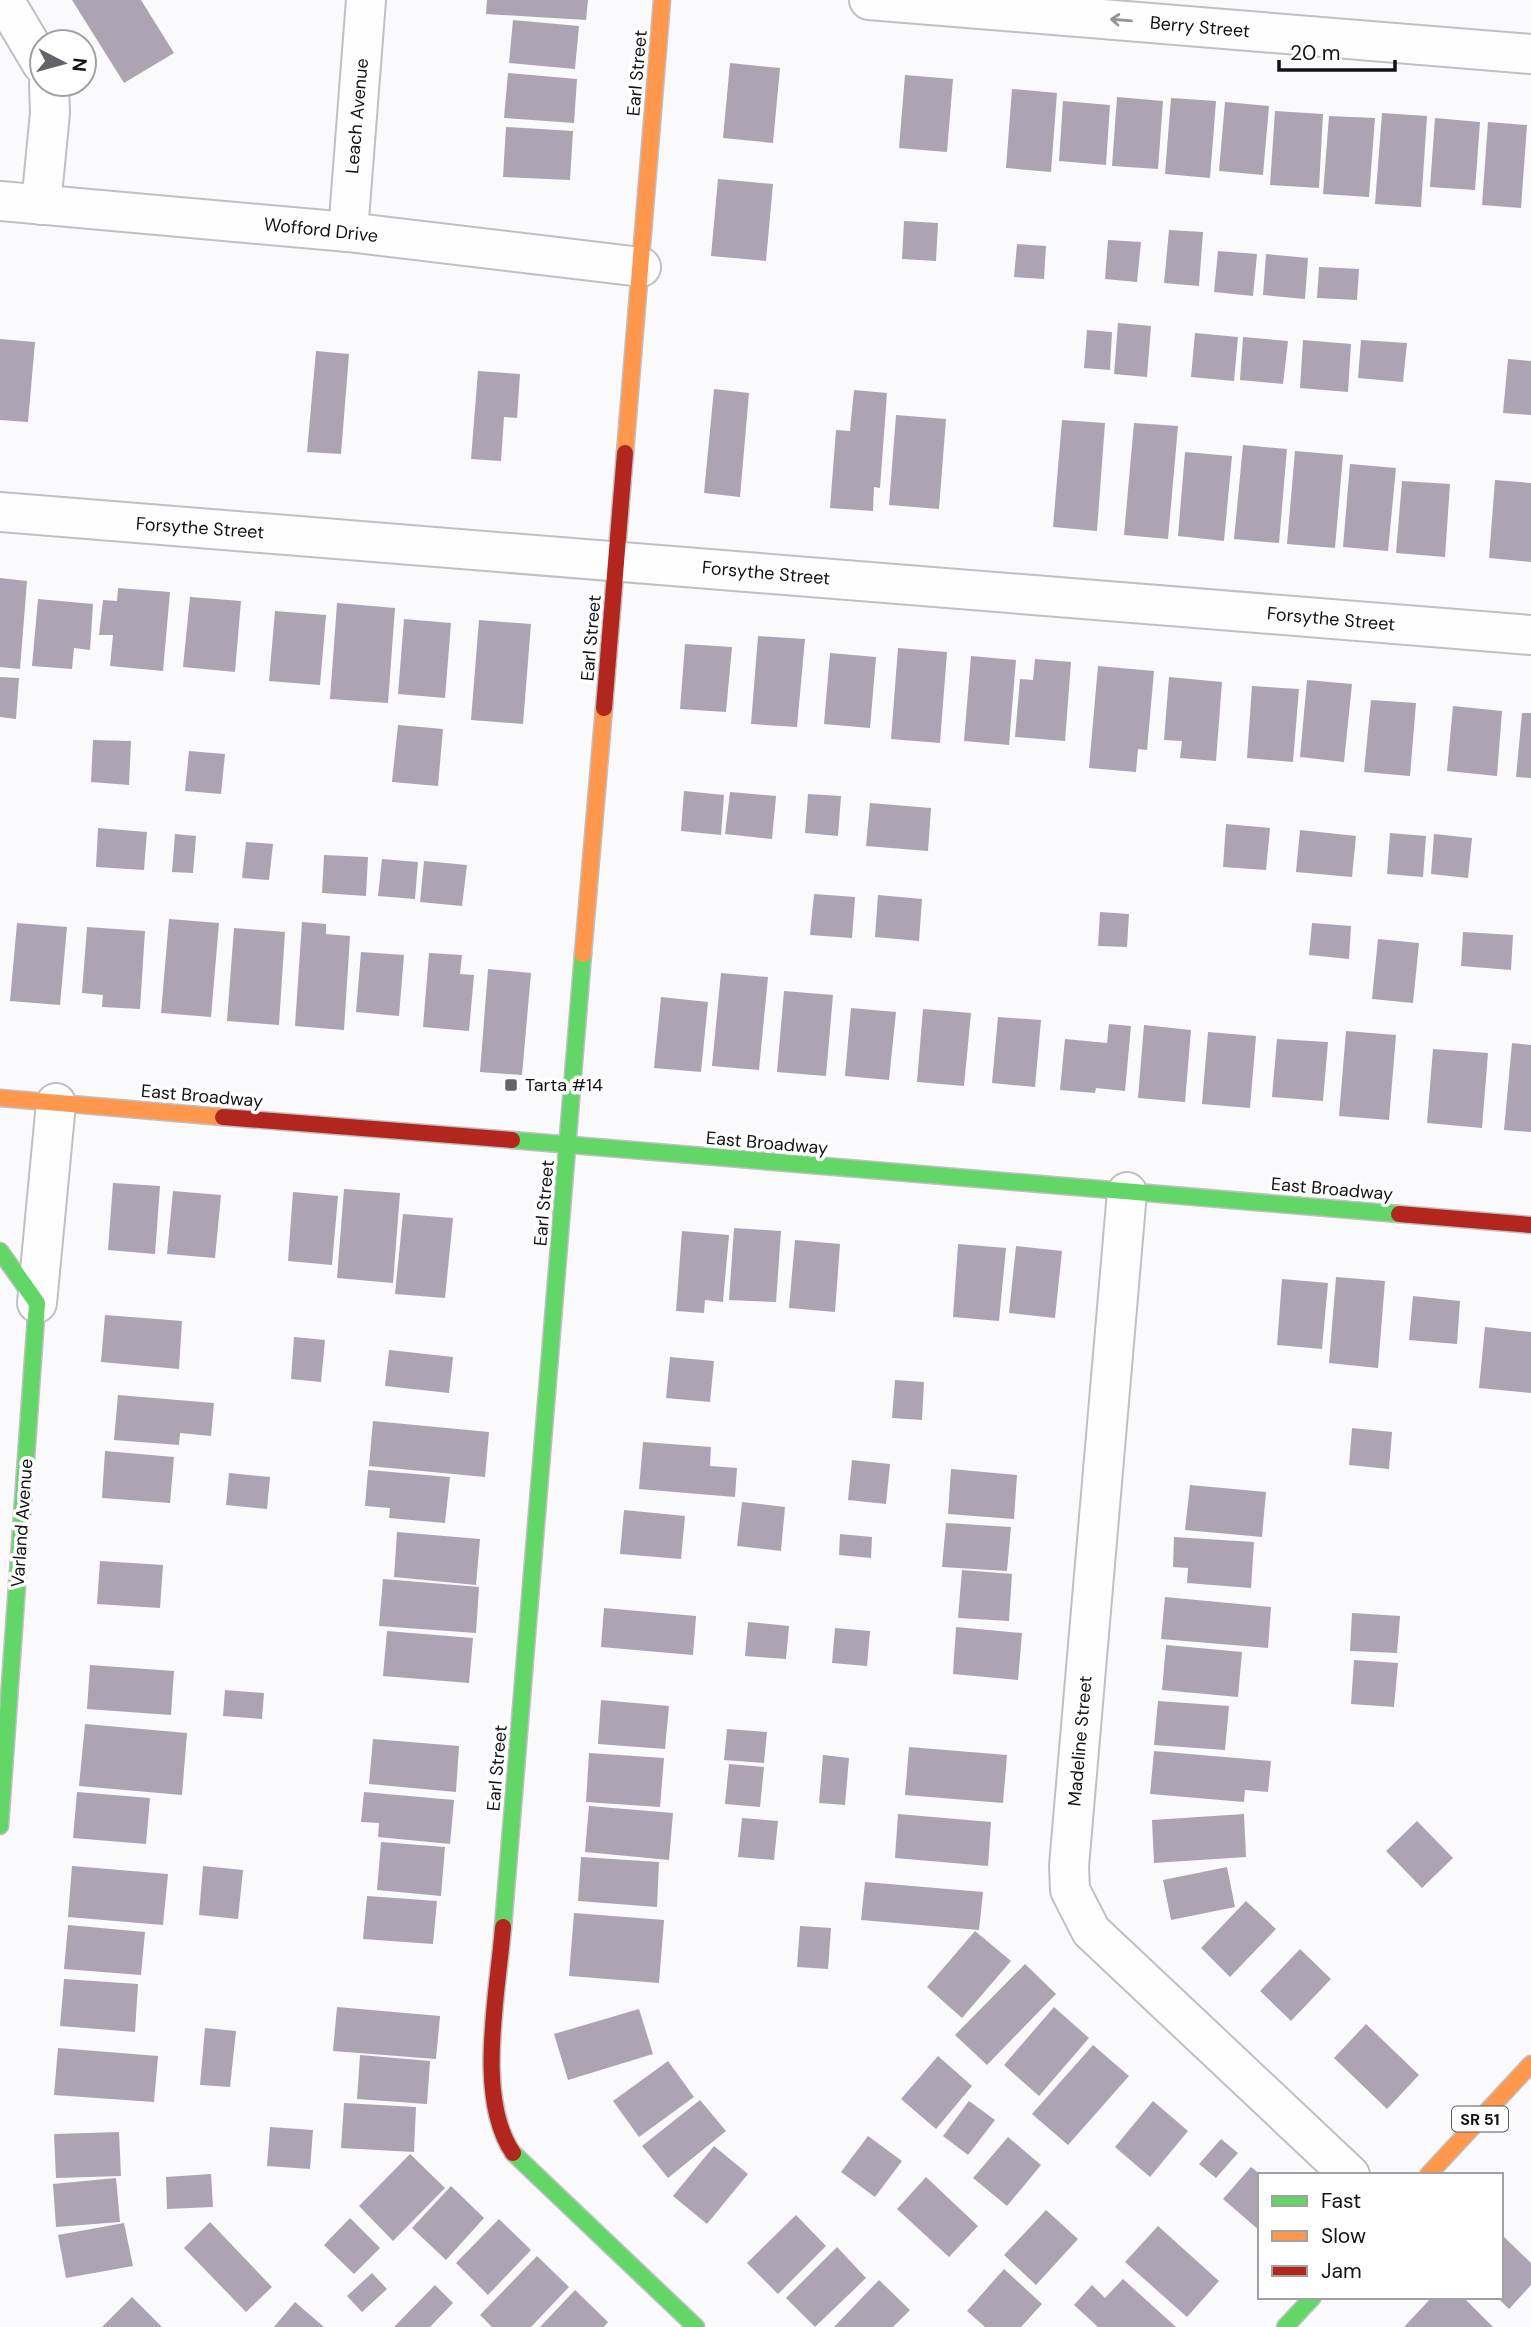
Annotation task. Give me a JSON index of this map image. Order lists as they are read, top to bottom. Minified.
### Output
{"streets":{"street":["Berry Street","Earl Street","Leach Avenue","Wofford Drive","Forsythe Street","East Broadway","Varland Avenue","Madeline Street","SR 51"]},"crossings":[["Earl Street","Wofford Drive"],["Earl Street","Forsythe Street"],["Earl Street","East Broadway"],["Leach Avenue","Wofford Drive"],["East Broadway","Varland Avenue"],["East Broadway","Madeline Street"]],"one_way":["Berry Street"],"places":{"transit":["Tarta #14"]},"legend":["Fast","Slow","Jam"],"scale_bar":"20 m","north":"right"}
